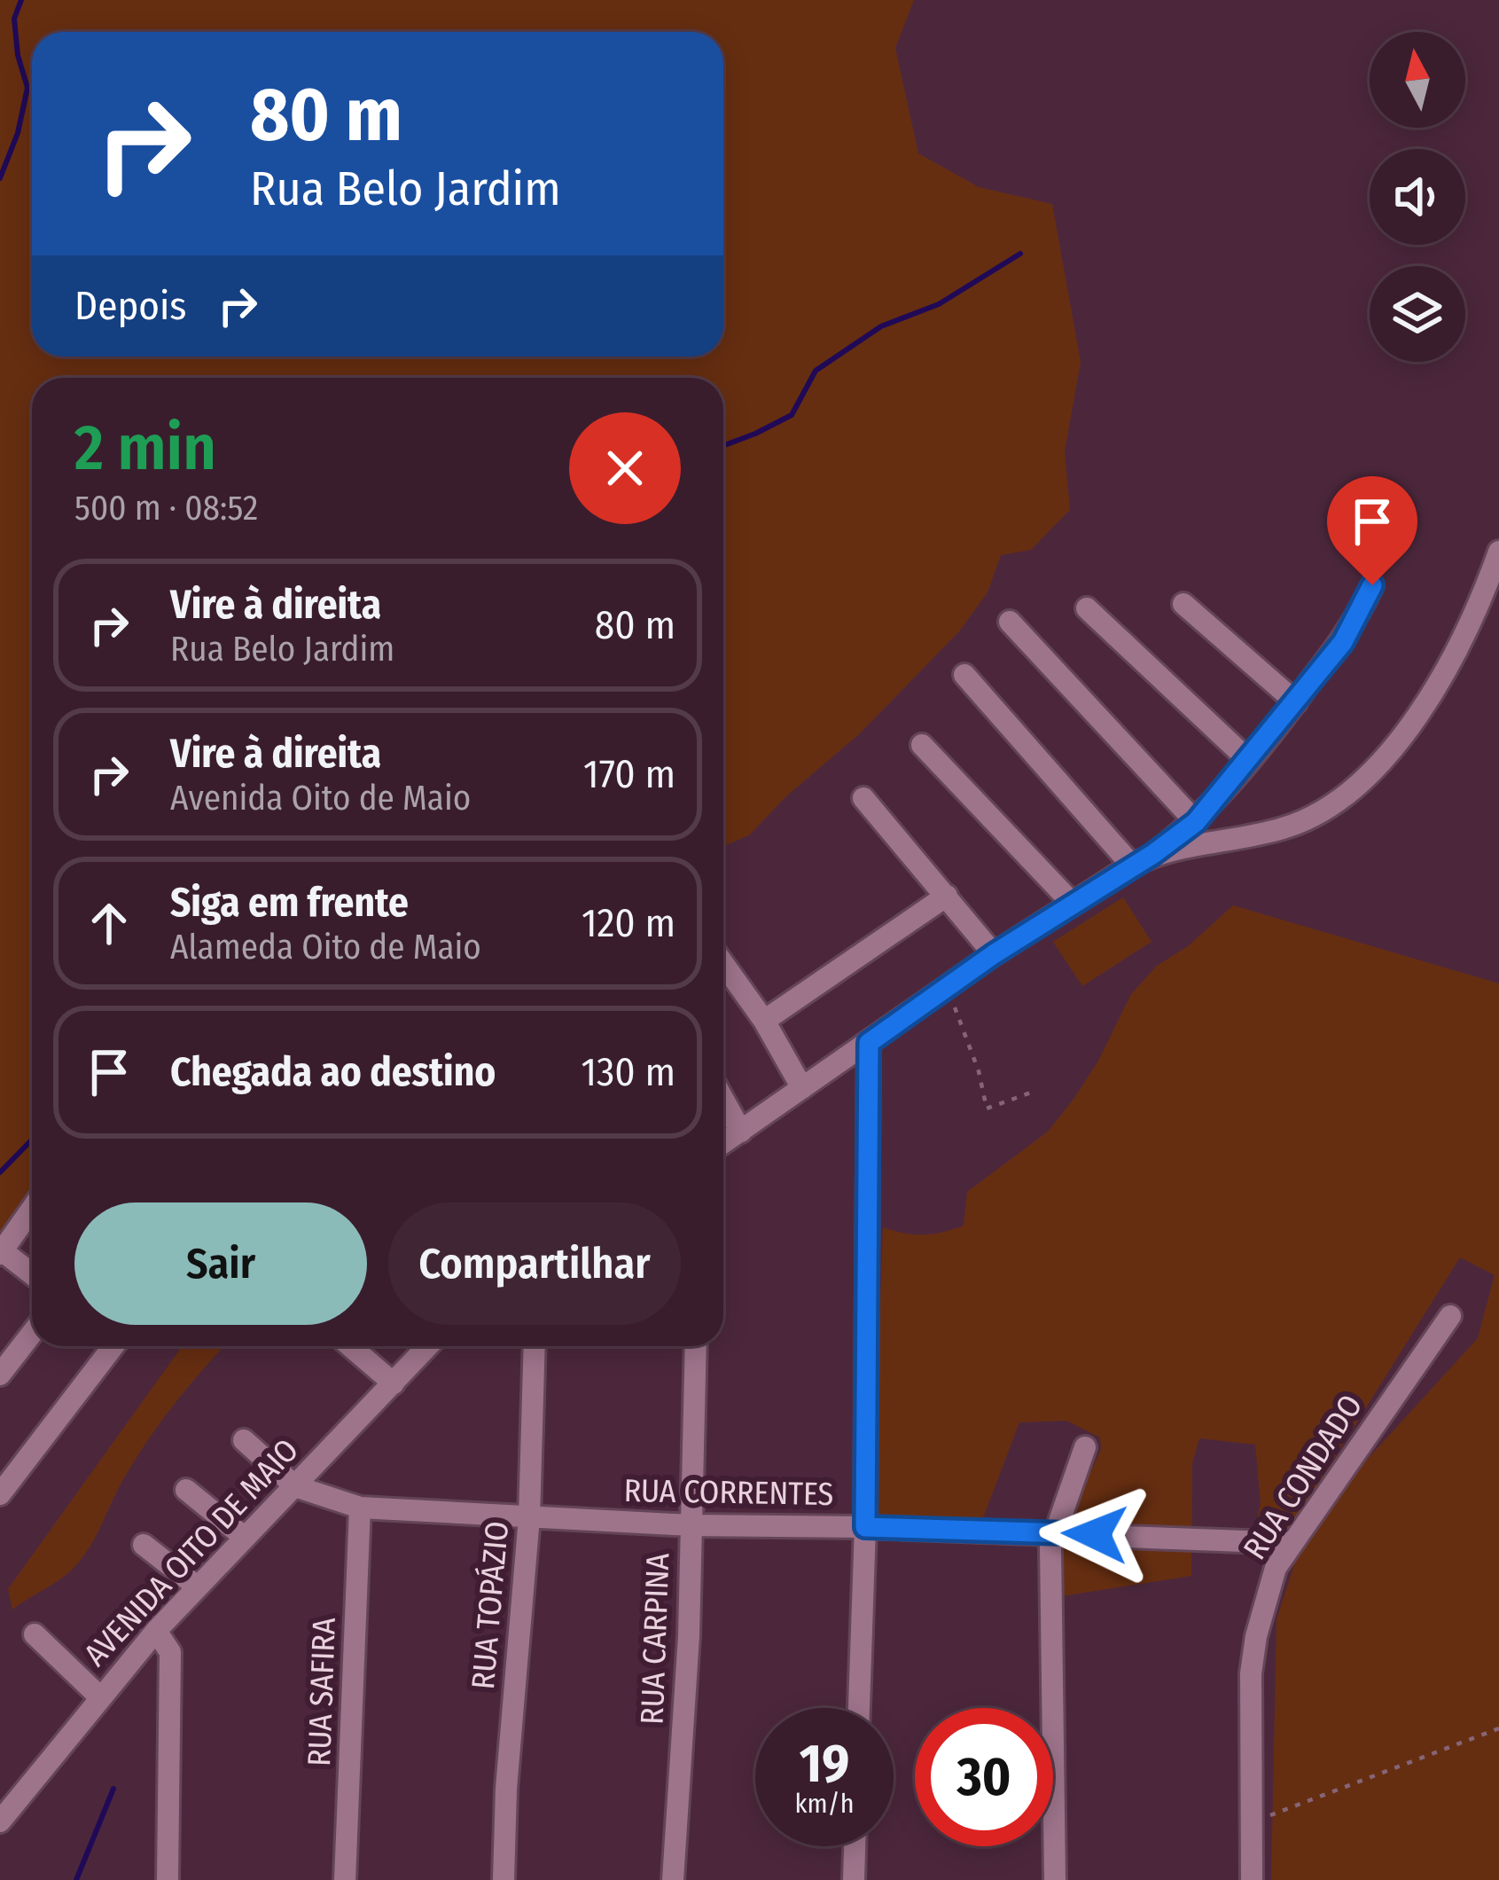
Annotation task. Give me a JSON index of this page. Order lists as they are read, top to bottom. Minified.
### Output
{"streets":{"street":["RUA CONDADO","RUA CORRENTES","AVENIDA OITO DE MAIO","RUA TOPÁZIO","RUA CARPINA","RUA SAFIRA"]},"crossings":[["RUA CONDADO","RUA CORRENTES"],["RUA CORRENTES","AVENIDA OITO DE MAIO"],["RUA CORRENTES","RUA TOPÁZIO"],["RUA CORRENTES","RUA CARPINA"],["RUA CORRENTES","RUA SAFIRA"]],"north":"top","page":{"turn":["80 m","Rua Belo Jardim"],"then":"Depois","heading":["2 min","500 m · 08:52"],"list":[{"name":"Vire à direita","note":"Rua Belo Jardim","value":"80 m"},{"name":"Vire à direita","note":"Avenida Oito de Maio","value":"170 m"},{"name":"Siga em frente","note":"Alameda Oito de Maio","value":"120 m"},{"name":"Chegada ao destino","value":"130 m"}],"buttons":["Sair","Compartilhar"],"speed":"19 km/h","limit":"30"}}
